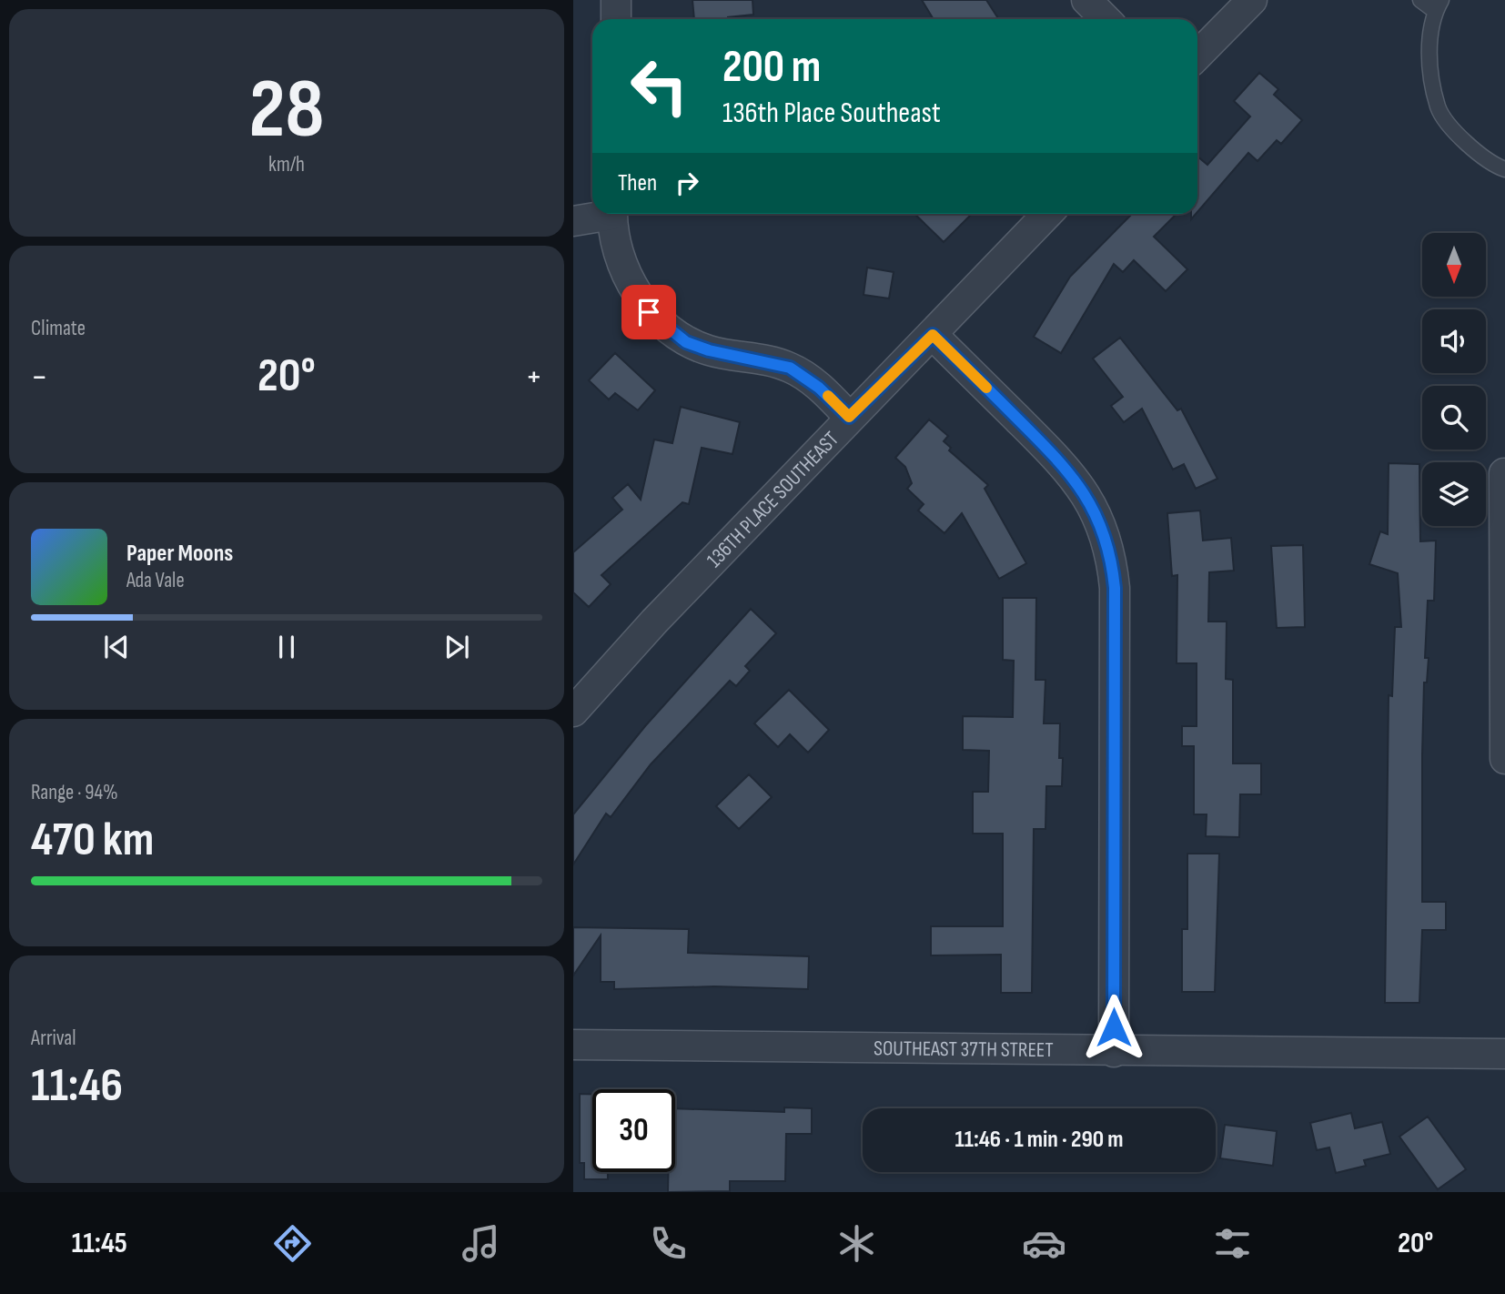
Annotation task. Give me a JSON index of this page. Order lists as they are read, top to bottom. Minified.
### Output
{"streets":{"street":["136TH PLACE SOUTHEAST","SOUTHEAST 37TH STREET"]},"north":"bottom","page":{"tile":[["28","km/h"],"Climate",["Range · 94%","470 km"],["Arrival","11:46"]],"turn":["200 m","136th Place Southeast"],"then":"Then","heat":["−","20°","+"],"song":["Paper Moons","Ada Vale"],"limit":"30","trip":"11:46 · 1 min · 290 m","tabs":["11:45","20°"]}}
